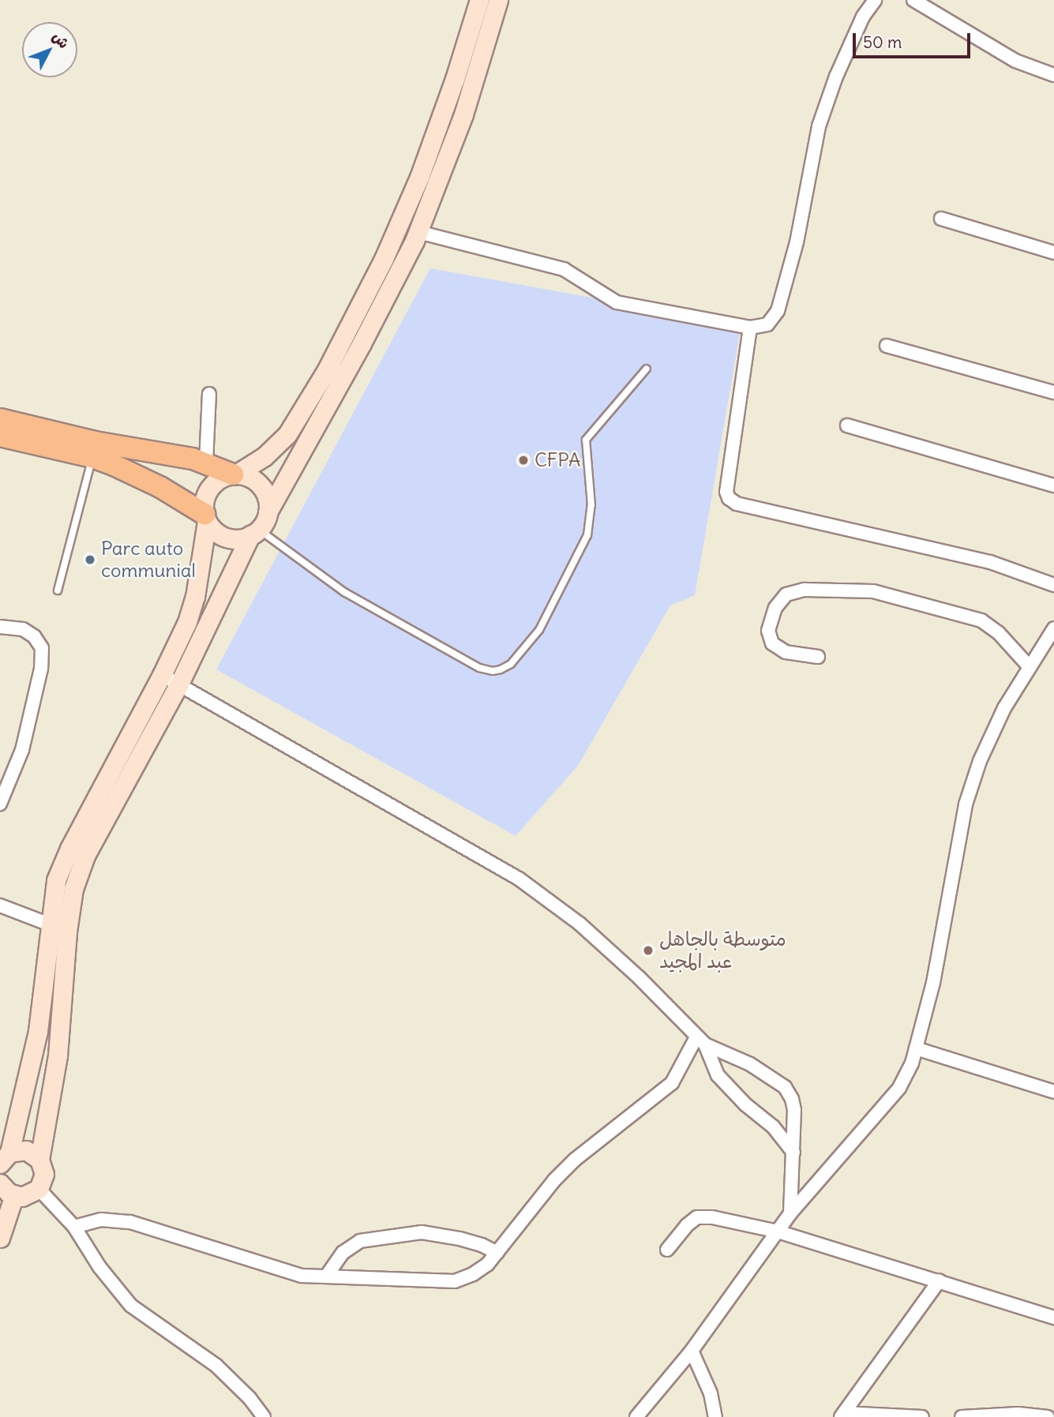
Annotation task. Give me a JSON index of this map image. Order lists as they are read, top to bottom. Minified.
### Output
{"places":["CFPA","Parc auto communial","متوسطة بالجاهل عبد المجيد"],"scale_bar":"50 m","north":"top right"}
